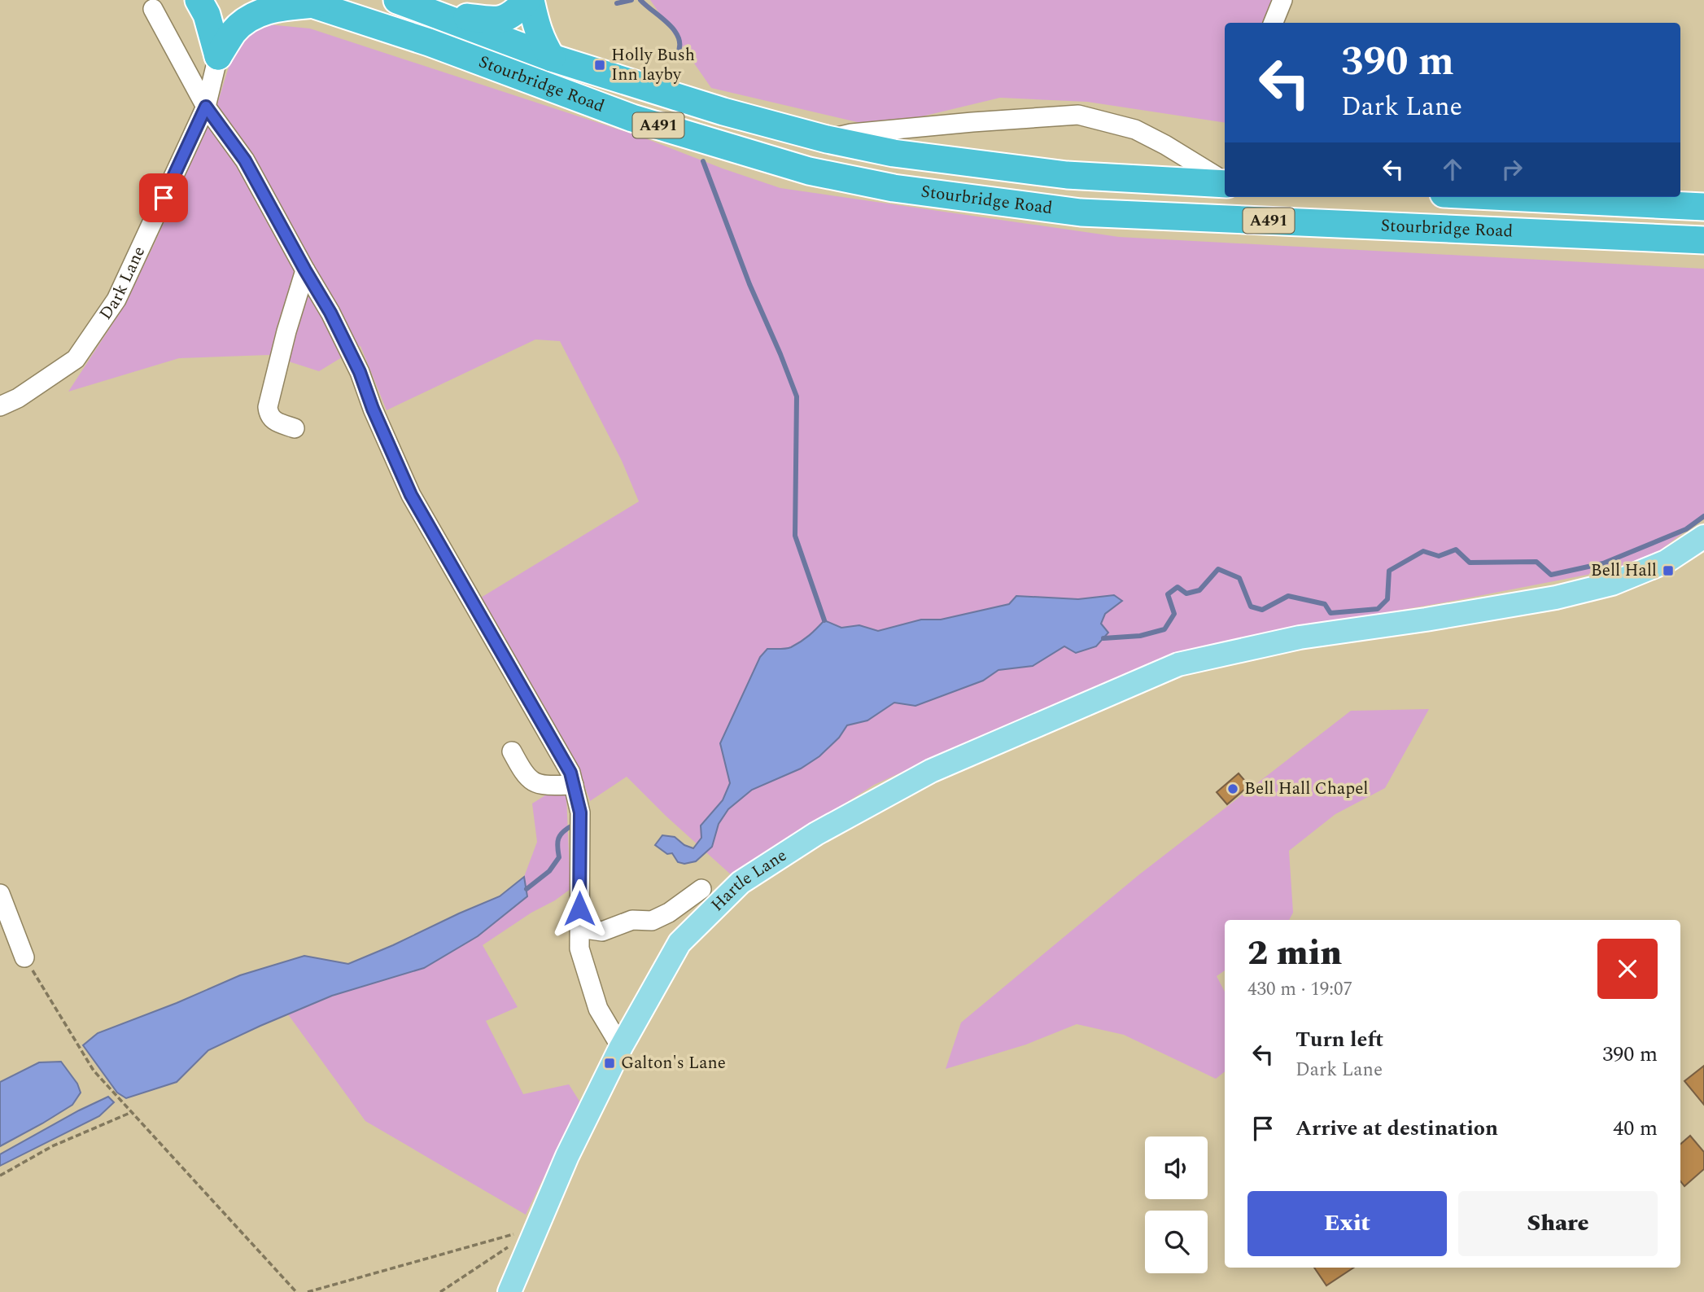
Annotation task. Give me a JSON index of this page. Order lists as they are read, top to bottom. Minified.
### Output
{"streets":{"highway":["Stourbridge Road","A491"],"main road":["Hartle Lane"],"street":["Dark Lane"]},"places":{"transit":["Holly Bush Inn layby","Bell Hall","Galton's Lane"],"other":["Bell Hall Chapel"]},"page":{"turn":["390 m","Dark Lane"],"heading":["2 min","430 m · 19:07"],"list":[{"name":"Turn left","note":"Dark Lane","value":"390 m"},{"name":"Arrive at destination","value":"40 m"}],"buttons":["Exit","Share"]}}
